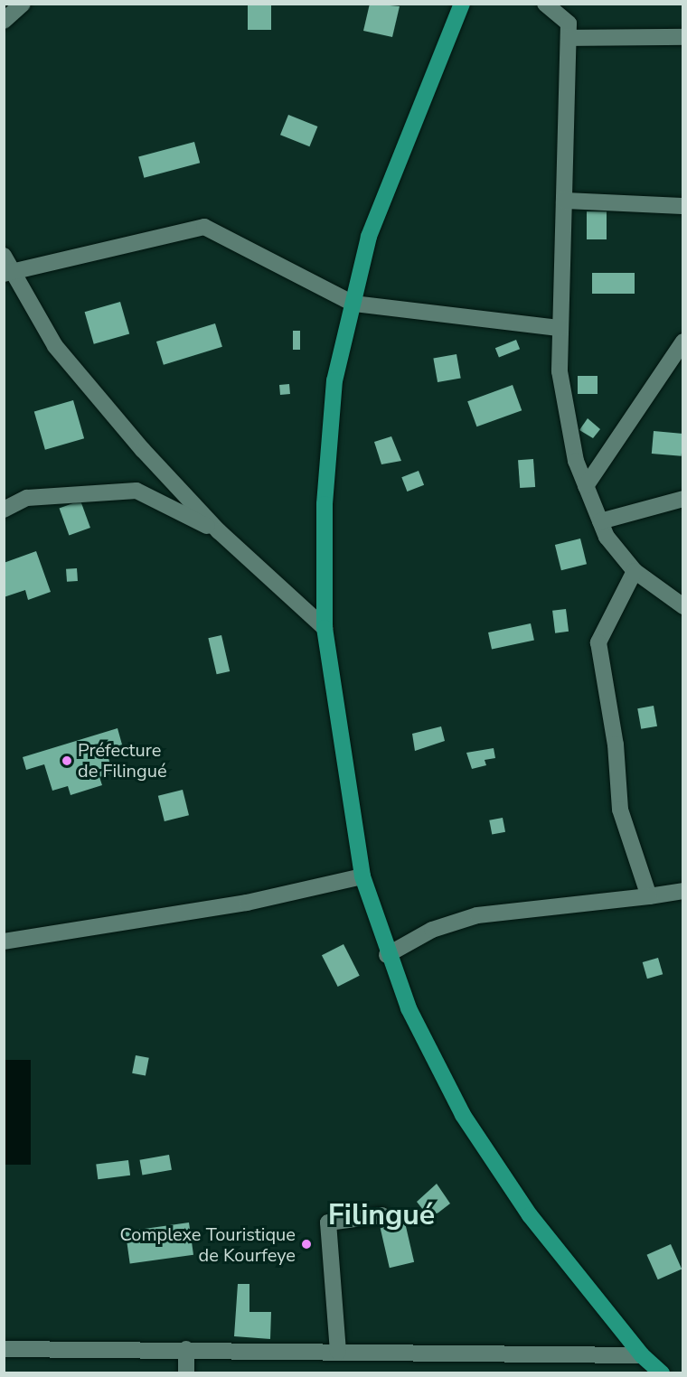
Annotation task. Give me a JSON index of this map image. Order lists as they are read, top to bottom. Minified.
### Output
{"districts":["Filingué"],"places":["Préfecture de Filingué","Complexe Touristique de Kourfeye"]}
